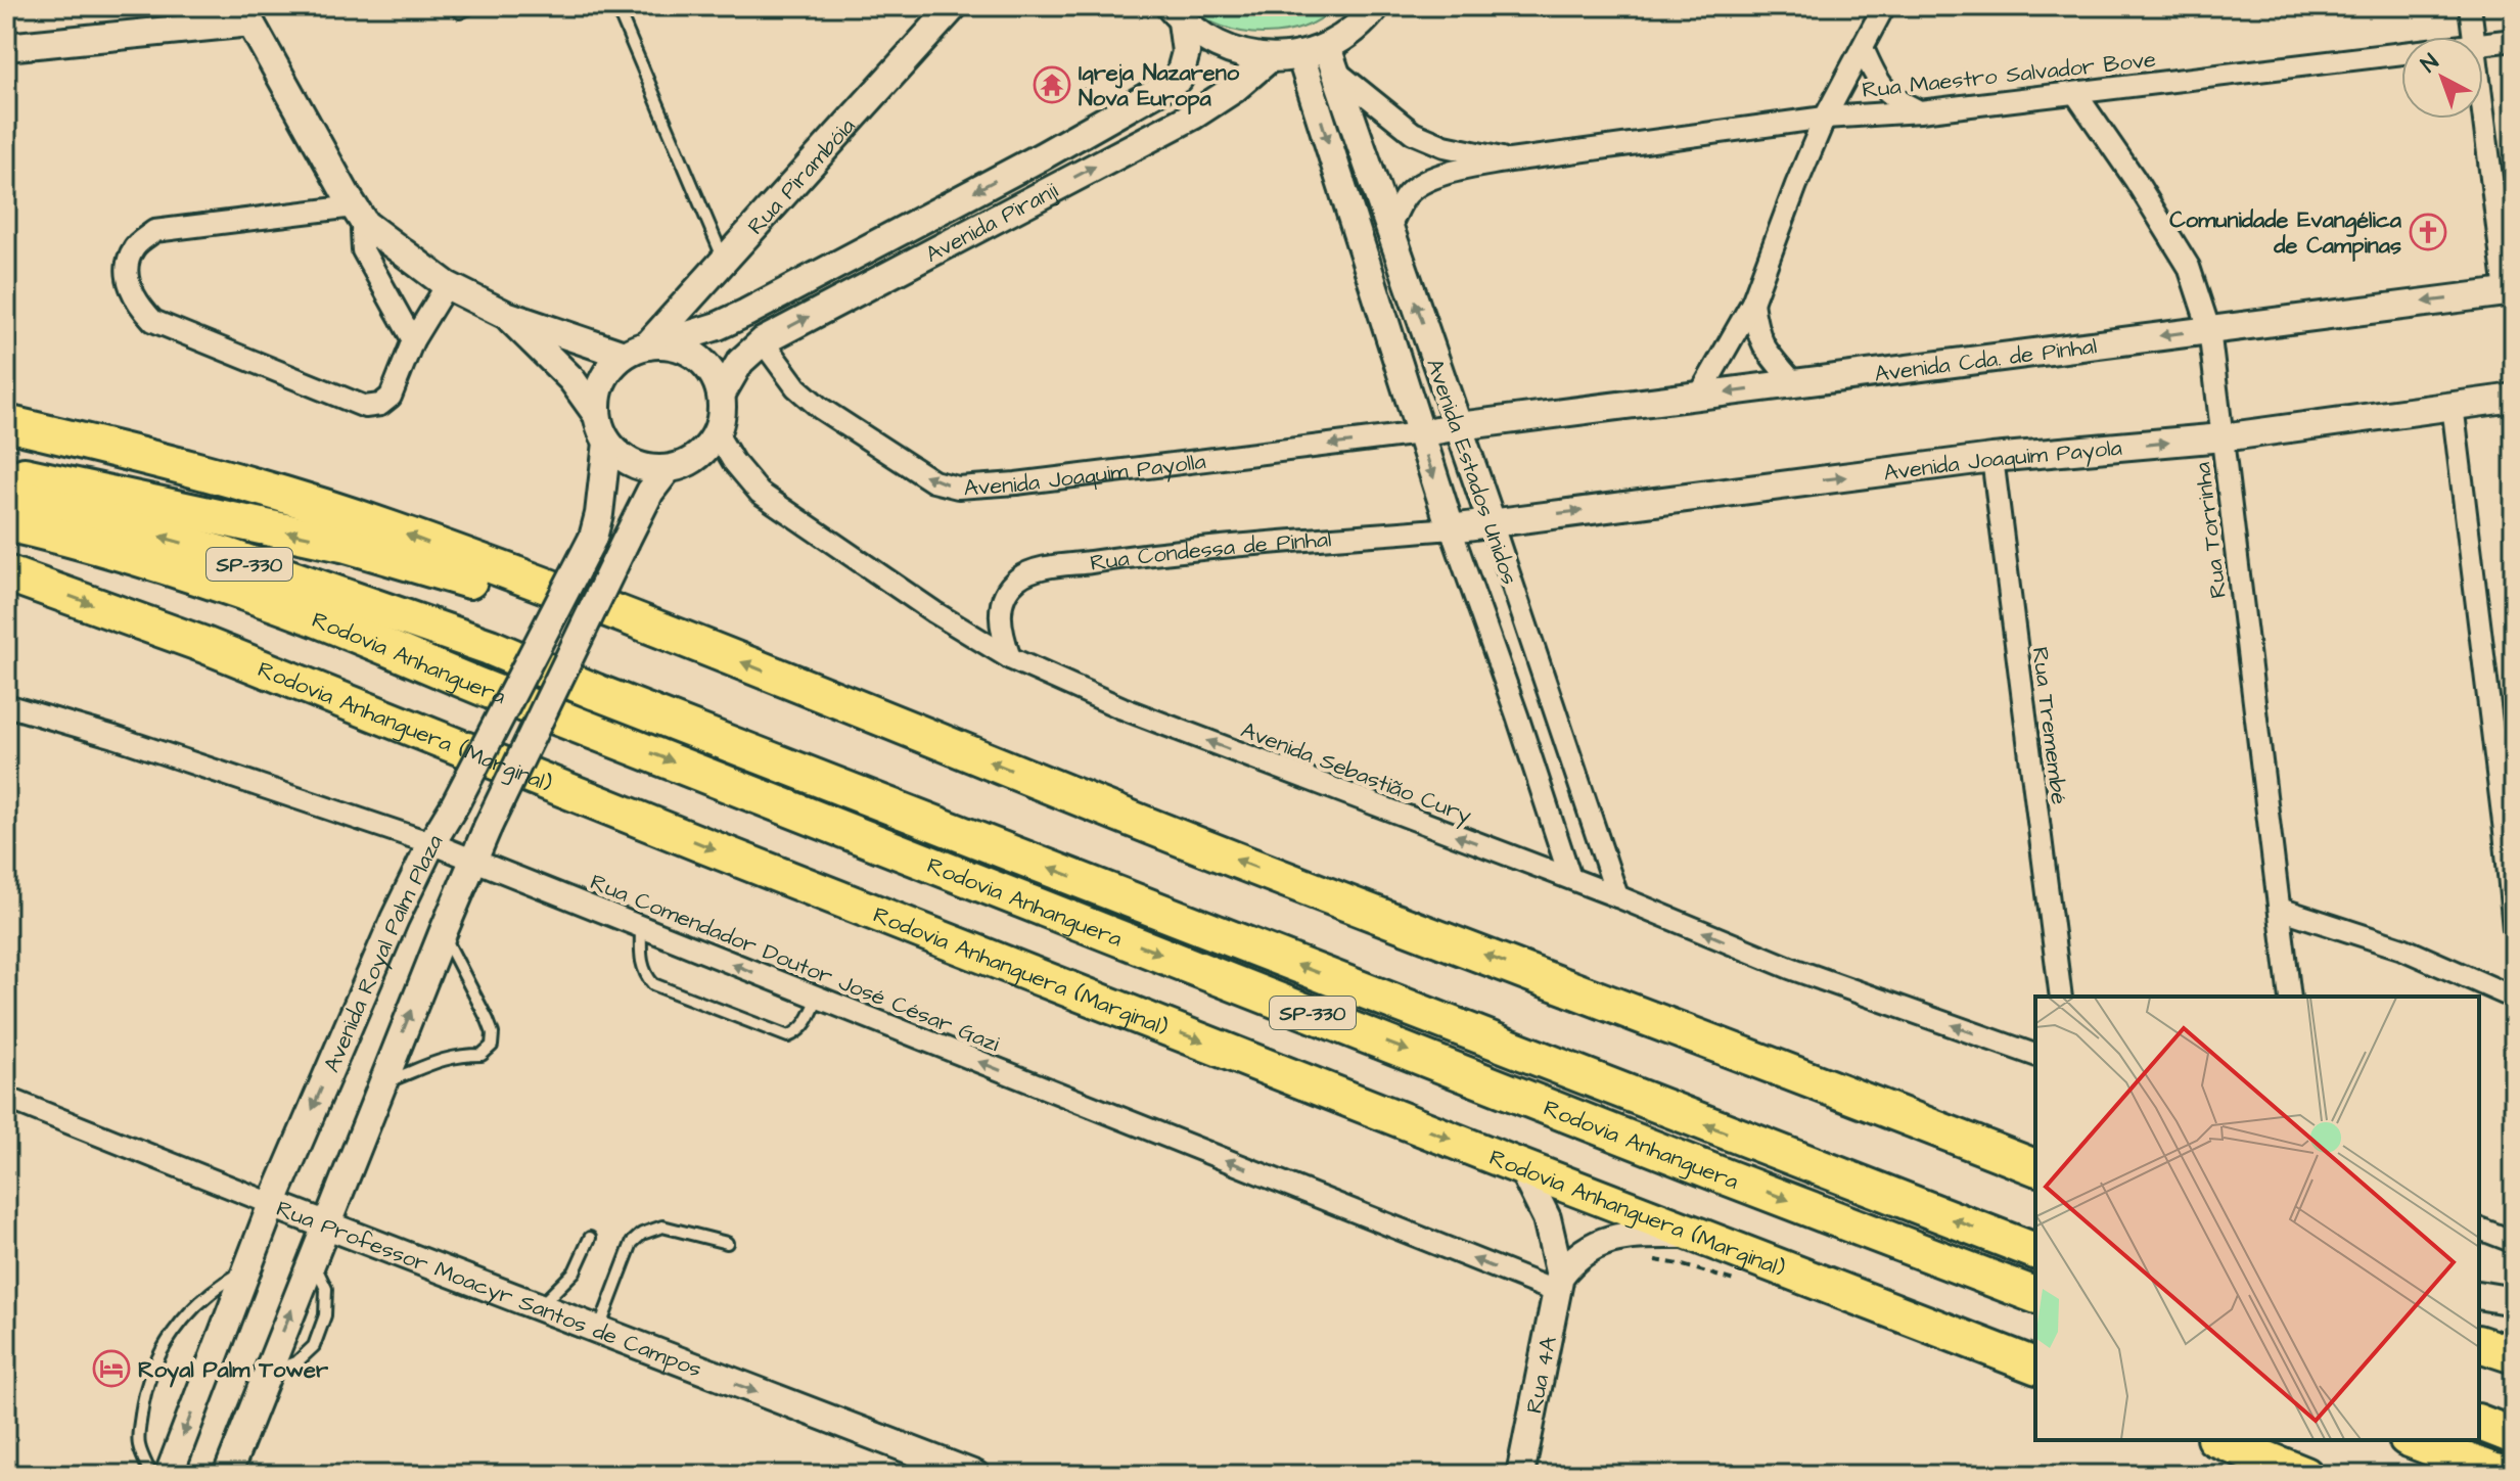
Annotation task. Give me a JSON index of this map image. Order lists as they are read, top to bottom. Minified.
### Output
{"streets":{"highway":["SP-330","Rodovia Anhanguera","Rodovia Anhanguera (Marginal)"],"street":["Rua Maestro Salvador Bove","Rua Pirambóia","Avenida Piranji","Avenida Cda. de Pinhal","Avenida Joaquim Payola","Avenida Estados Unidos","Avenida Joaquim Payolla","Rua Torrinha","Rua Condessa de Pinhal","Rua Tremembé","Avenida Sebastião Cury","Avenida Royal Palm Plaza","Rua Comendador Doutor José César Gazi","Rua Professor Moacyr Santos de Campos","Rua 4A"]},"crossings":[["Rua Maestro Salvador Bove","Avenida Estados Unidos"],["Rua Maestro Salvador Bove","Rua Torrinha"],["Rua Pirambóia","Avenida Piranji"],["Rua Pirambóia","Avenida Sebastião Cury"],["Rua Pirambóia","Avenida Royal Palm Plaza"],["Avenida Piranji","Avenida Joaquim Payolla"],["Avenida Piranji","Avenida Sebastião Cury"],["Avenida Piranji","Avenida Royal Palm Plaza"],["Avenida Cda. de Pinhal","Avenida Estados Unidos"],["Avenida Cda. de Pinhal","Avenida Joaquim Payolla"],["Avenida Cda. de Pinhal","Rua Torrinha"],["Avenida Joaquim Payola","Avenida Estados Unidos"],["Avenida Joaquim Payola","Rua Torrinha"],["Avenida Joaquim Payola","Rua Condessa de Pinhal"],["Avenida Joaquim Payola","Rua Tremembé"],["Avenida Estados Unidos","Avenida Joaquim Payolla"],["Avenida Estados Unidos","Rua Condessa de Pinhal"],["Avenida Estados Unidos","Avenida Sebastião Cury"],["Rua Condessa de Pinhal","Avenida Sebastião Cury"],["Rodovia Anhanguera (Marginal)","Rua 4A"],["Avenida Sebastião Cury","Avenida Royal Palm Plaza"],["Avenida Royal Palm Plaza","Rua Comendador Doutor José César Gazi"],["Avenida Royal Palm Plaza","Rua Professor Moacyr Santos de Campos"],["Rua Comendador Doutor José César Gazi","Rua 4A"]],"one_way":["Avenida Cda. de Pinhal","Avenida Joaquim Payola","Avenida Joaquim Payolla","Avenida Sebastião Cury","Rua Comendador Doutor José César Gazi","Rua Professor Moacyr Santos de Campos"],"places":{"temple":["Igreja Nazareno Nova Europa"],"church":["Comunidade Evangélica de Campinas"],"hotel":["Royal Palm Tower"]},"north":"top left"}
